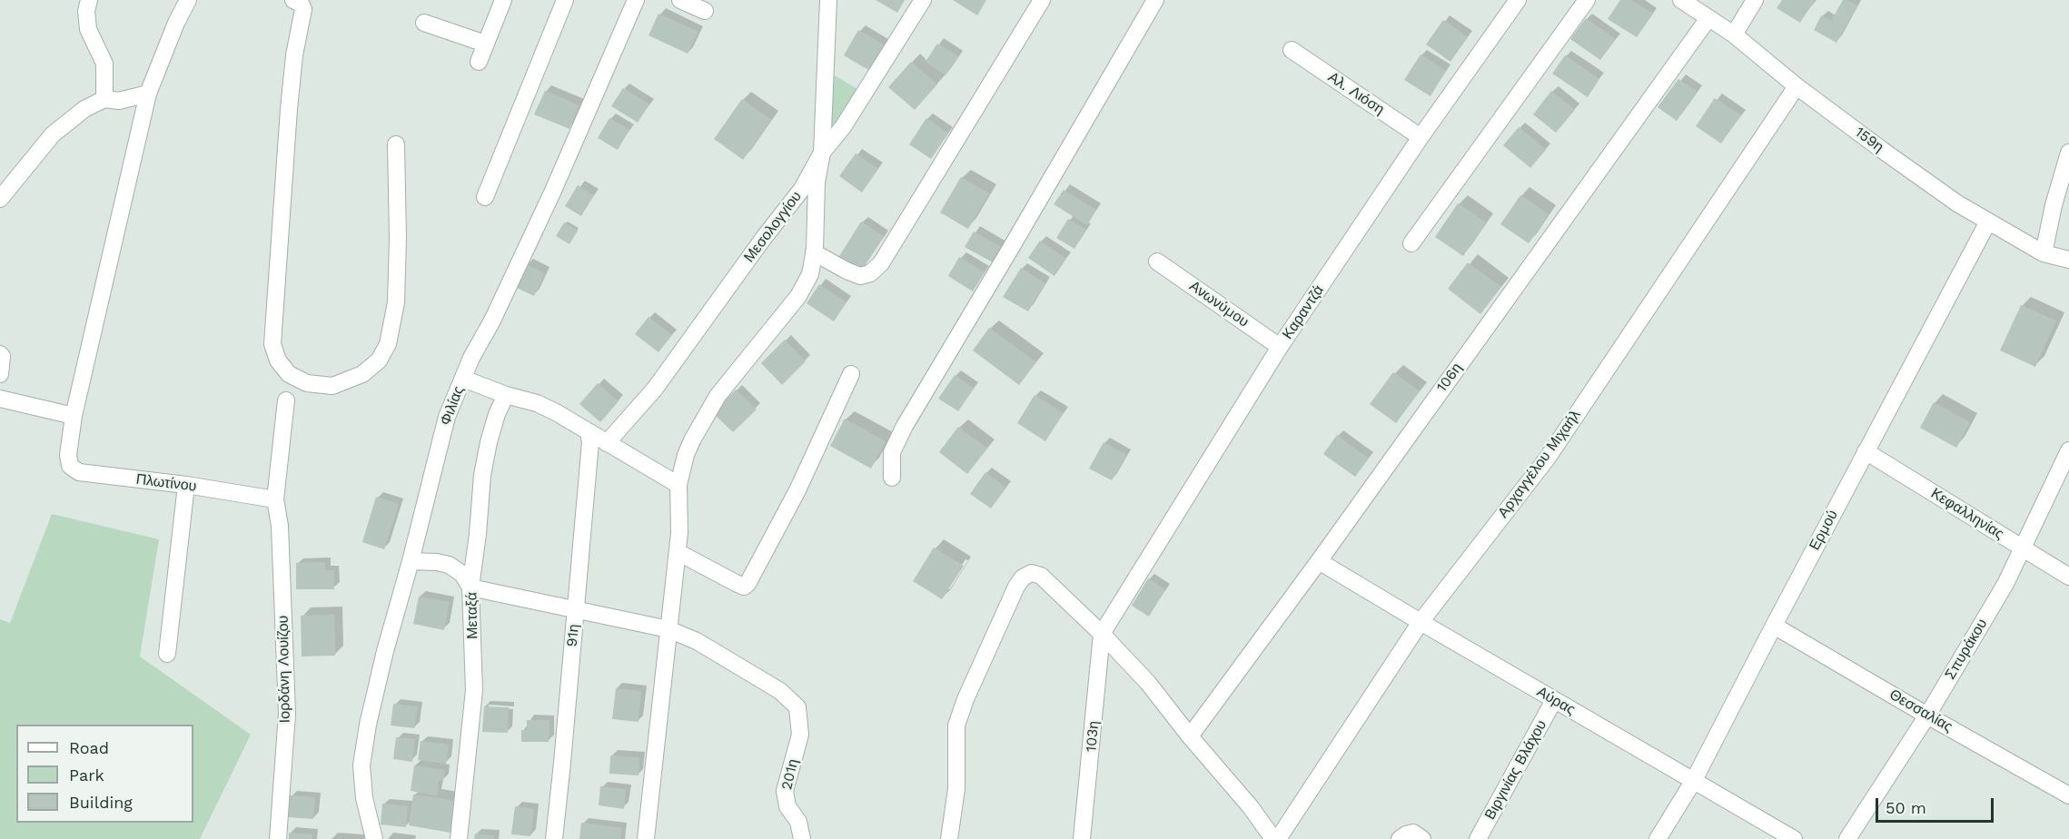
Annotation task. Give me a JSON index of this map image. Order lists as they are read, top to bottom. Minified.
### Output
{"streets":{"street":["Αλ. Λιόση","159η","Μεσολογγίου","Ανωνύμου","Καραντζά","106η","Φιλίας","Αρχαγγέλου Μιχαήλ","Πλωτίνου","Κεφαλληνίας","Ερμού","Μεταξά","91η","Σπυράκου","Ιορδάνη Λουίζου","Αύρας","Θεσσαλίας","103η","Βιργινίας Βλάχου","201η"]},"crossings":[["Αλ. Λιόση","Καραντζά"],["159η","106η"],["159η","Αρχαγγέλου Μιχαήλ"],["159η","Ερμού"],["Ανωνύμου","Καραντζά"],["Καραντζά","103η"],["106η","Αύρας"],["Αρχαγγέλου Μιχαήλ","Αύρας"],["Πλωτίνου","Ιορδάνη Λουίζου"],["Κεφαλληνίας","Ερμού"],["Κεφαλληνίας","Σπυράκου"],["Ερμού","Αύρας"],["Ερμού","Θεσσαλίας"],["Σπυράκου","Θεσσαλίας"],["Αύρας","Βιργινίας Βλάχου"]],"legend":["Road","Park","Building"],"scale_bar":"50 m"}
